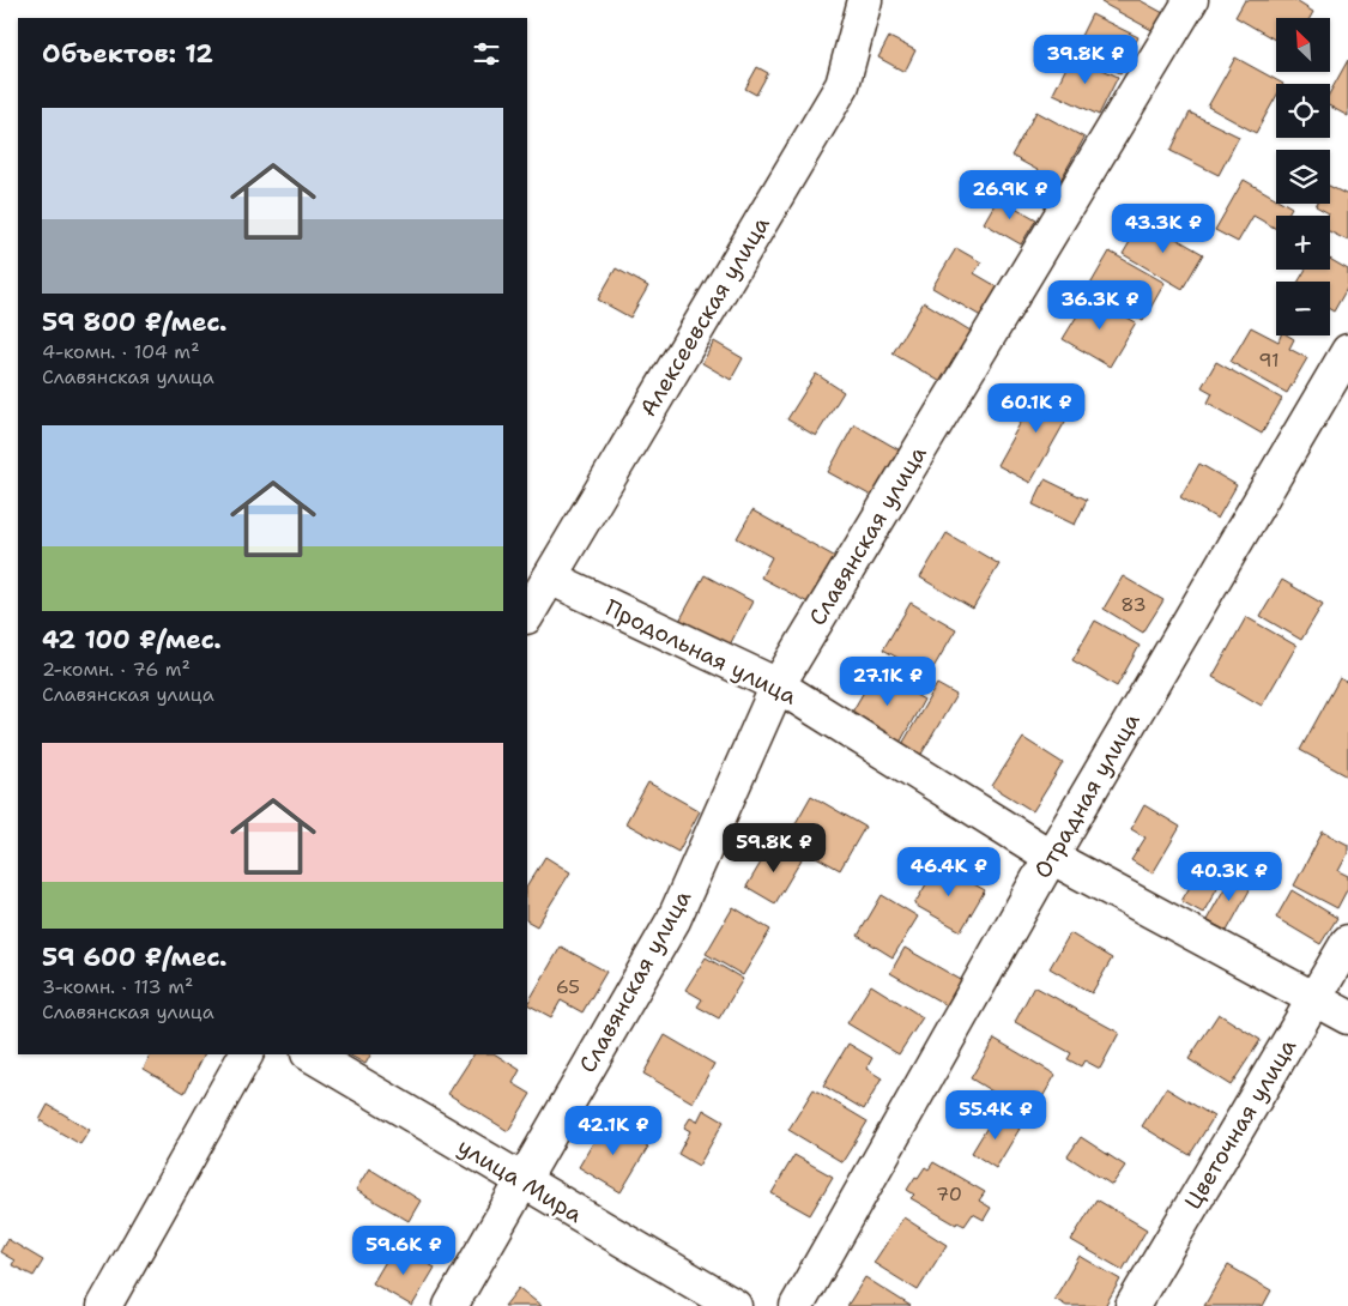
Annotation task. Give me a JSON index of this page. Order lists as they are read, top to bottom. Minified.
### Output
{"streets":{"street":["Алексеевская улица","Славянская улица","Продольная улица","Отрадная улица","Цветочная улица","улица Мира"]},"crossings":[["Алексеевская улица","Продольная улица"],["Славянская улица","Продольная улица"],["Славянская улица","улица Мира"],["Продольная улица","Отрадная улица"],["Продольная улица","Цветочная улица"]],"house_numbers":["91","83","65","70"],"north":"top left","page":{"map_buttons":["+","−"],"heading":"Объектов: 12","price":["39.8K ₽","26.9K ₽","43.3K ₽","36.3K ₽","60.1K ₽","27.1K ₽","59.8K ₽","46.4K ₽","40.3K ₽","55.4K ₽","42.1K ₽","59.6K ₽"],"list":[{"name":"59 800 ₽/мес.","note":"4-комн. · 104 m² · Славянская улица"},{"name":"42 100 ₽/мес.","note":"2-комн. · 76 m² · Славянская улица"},{"name":"59 600 ₽/мес.","note":"3-комн. · 113 m² · Славянская улица"}]}}
